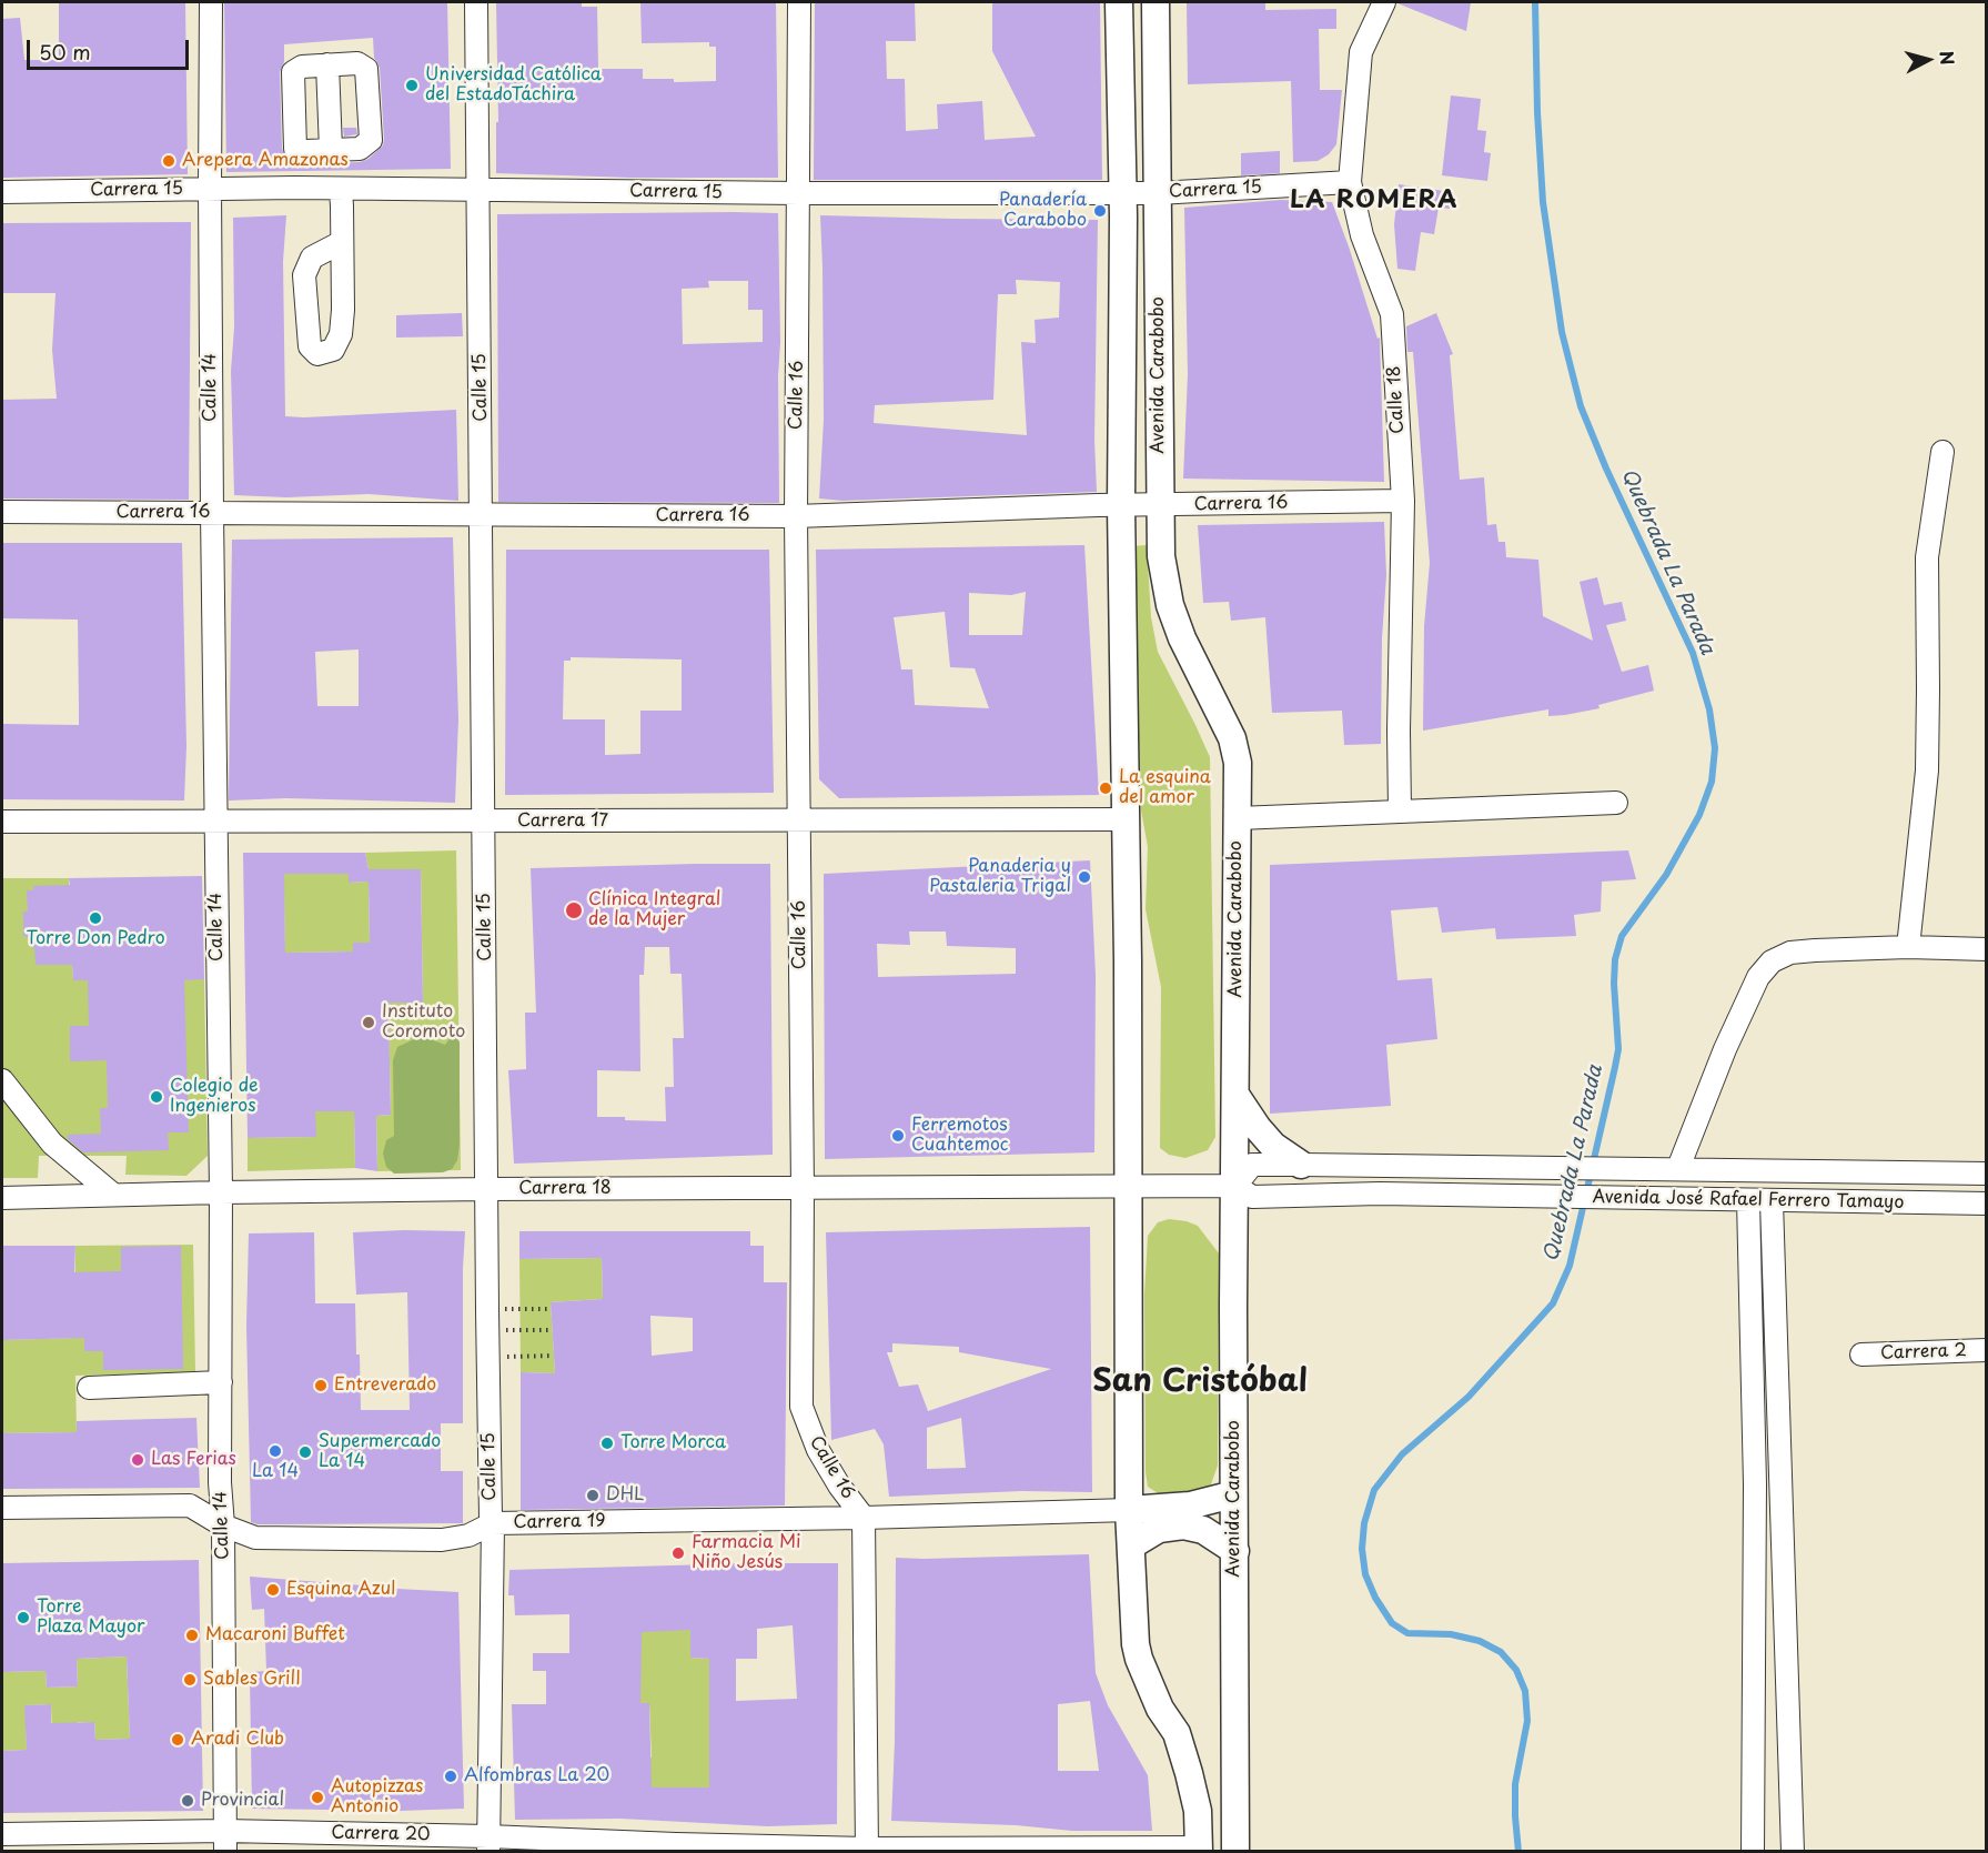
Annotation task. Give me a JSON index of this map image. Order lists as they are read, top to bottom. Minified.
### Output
{"streets":{"main road":["Avenida Carabobo"],"street":["Carrera 15","Calle 14","Calle 15","Calle 16","Calle 18","Carrera 16","Carrera 17","Carrera 18","Avenida José Rafael Ferrero Tamayo","Carrera 2","Carrera 19","Carrera 20"]},"crossings":[["Carrera 15","Avenida Carabobo"],["Carrera 15","Calle 14"],["Carrera 15","Calle 15"],["Carrera 15","Calle 16"],["Carrera 15","Calle 18"],["Avenida Carabobo","Carrera 16"],["Avenida Carabobo","Carrera 17"],["Avenida Carabobo","Carrera 18"],["Avenida Carabobo","Avenida José Rafael Ferrero Tamayo"],["Avenida Carabobo","Carrera 19"],["Avenida Carabobo","Carrera 20"],["Calle 14","Carrera 16"],["Calle 14","Carrera 17"],["Calle 14","Carrera 18"],["Calle 14","Carrera 19"],["Calle 14","Carrera 20"],["Calle 15","Carrera 16"],["Calle 15","Carrera 17"],["Calle 15","Carrera 18"],["Calle 15","Carrera 19"],["Calle 15","Carrera 20"],["Calle 16","Carrera 16"],["Calle 16","Carrera 17"],["Calle 16","Carrera 18"],["Calle 16","Carrera 19"],["Calle 16","Carrera 20"],["Calle 18","Carrera 16"],["Carrera 18","Avenida José Rafael Ferrero Tamayo"]],"districts":["LA ROMERA","San Cristóbal"],"water":["Quebrada La Parada"],"places":["Universidad Católica del EstadoTáchira","Arepera Amazonas","Panadería Carabobo","La esquina del amor","Panaderia y Pastaleria Trigal","Clínica Integral de la Mujer","Torre Don Pedro","Instituto Coromoto","Colegio de Ingenieros","Ferremotos Cuahtemoc","Entreverado","Torre Morca","La 14","Supermercado La 14","Las Ferias","DHL","Farmacia Mi Niño Jesús","Esquina Azul","Torre Plaza Mayor","Macaroni Buffet","Sables Grill","Aradi Club","Alfombras La 20","Autopizzas Antonio","Provincial"],"scale_bar":"50 m","north":"right"}
